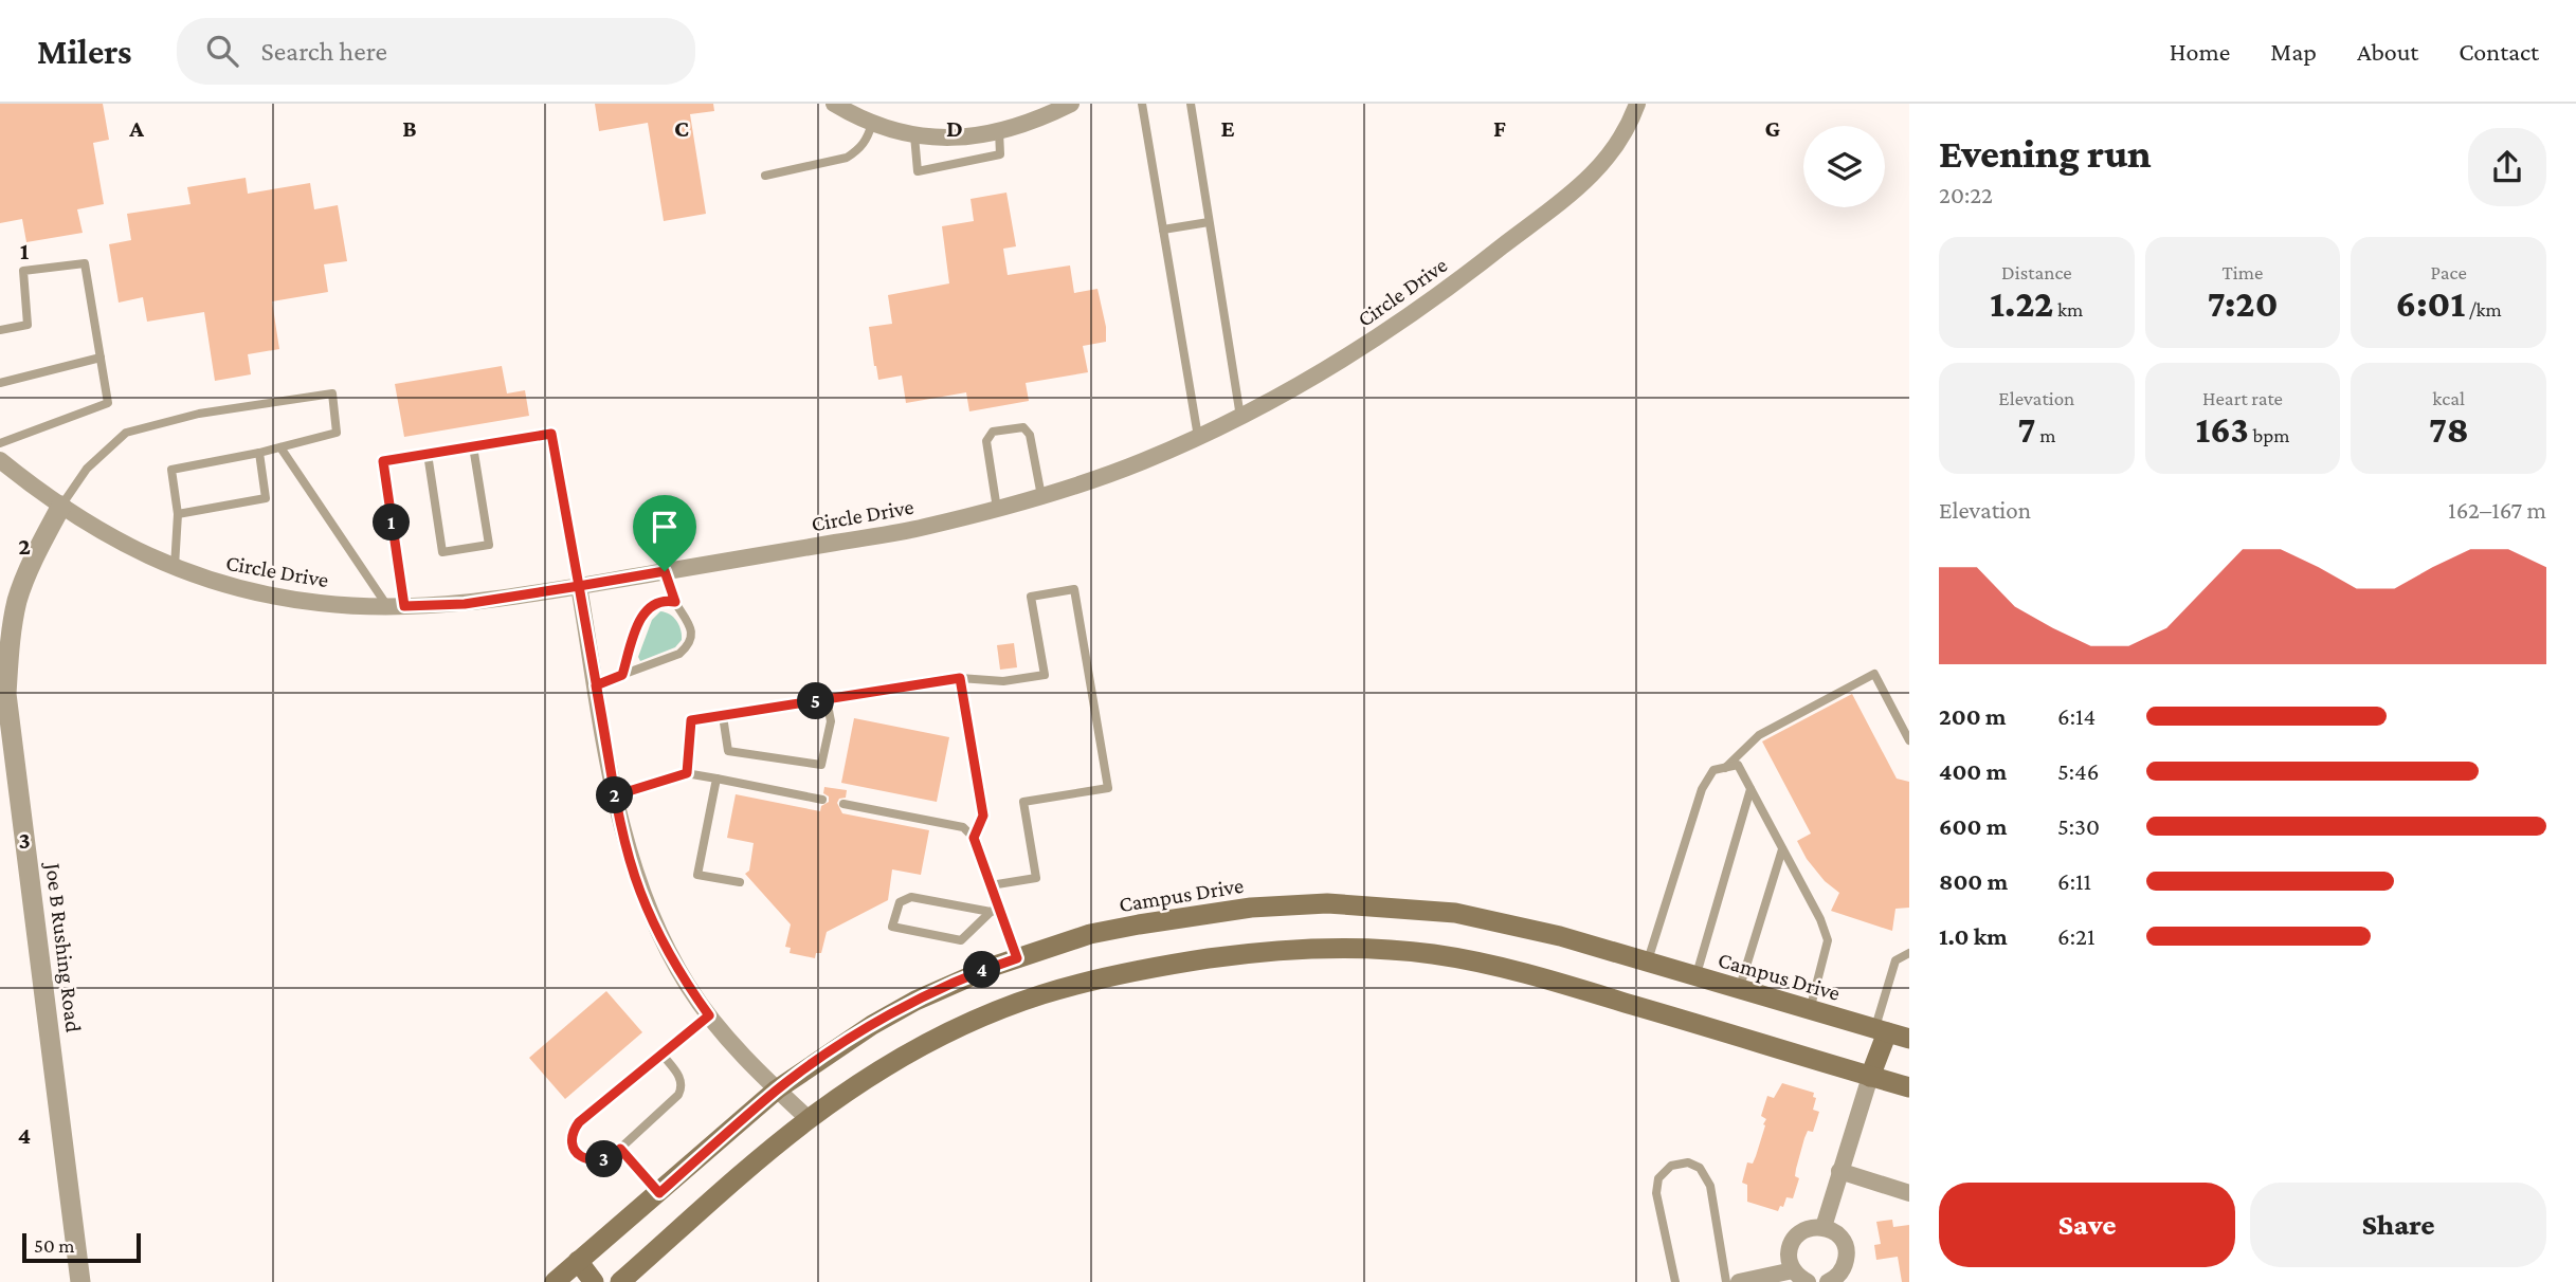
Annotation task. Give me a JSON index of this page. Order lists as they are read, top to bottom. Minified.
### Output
{"streets":{"main road":["Campus Drive"],"street":["Circle Drive","Joe B Rushing Road"]},"crossings":[["Circle Drive","Joe B Rushing Road"]],"scale_bar":"50 m","page":{"header":"Milers","search":"Search here","nav":["Home","Map","About","Contact"],"heading":["Evening run","20:22"],"stats":[["Distance","1.22 km"],["Time","7:20"],["Pace","6:01 /km"],["Elevation","7 m"],["Heart rate","163 bpm"],["kcal","78"]],"chart":["Elevation","162–167 m"],"pins":["1","5","2","4","3"],"list":[{"name":"200 m","note":"6:14"},{"name":"400 m","note":"5:46"},{"name":"600 m","note":"5:30"},{"name":"800 m","note":"6:11"},{"name":"1.0 km","note":"6:21"}],"buttons":["Save","Share"],"scale":"50 m"},"grid":{"columns":["A","B","C","D","E","F","G"],"rows":["1","2","3","4"]}}
